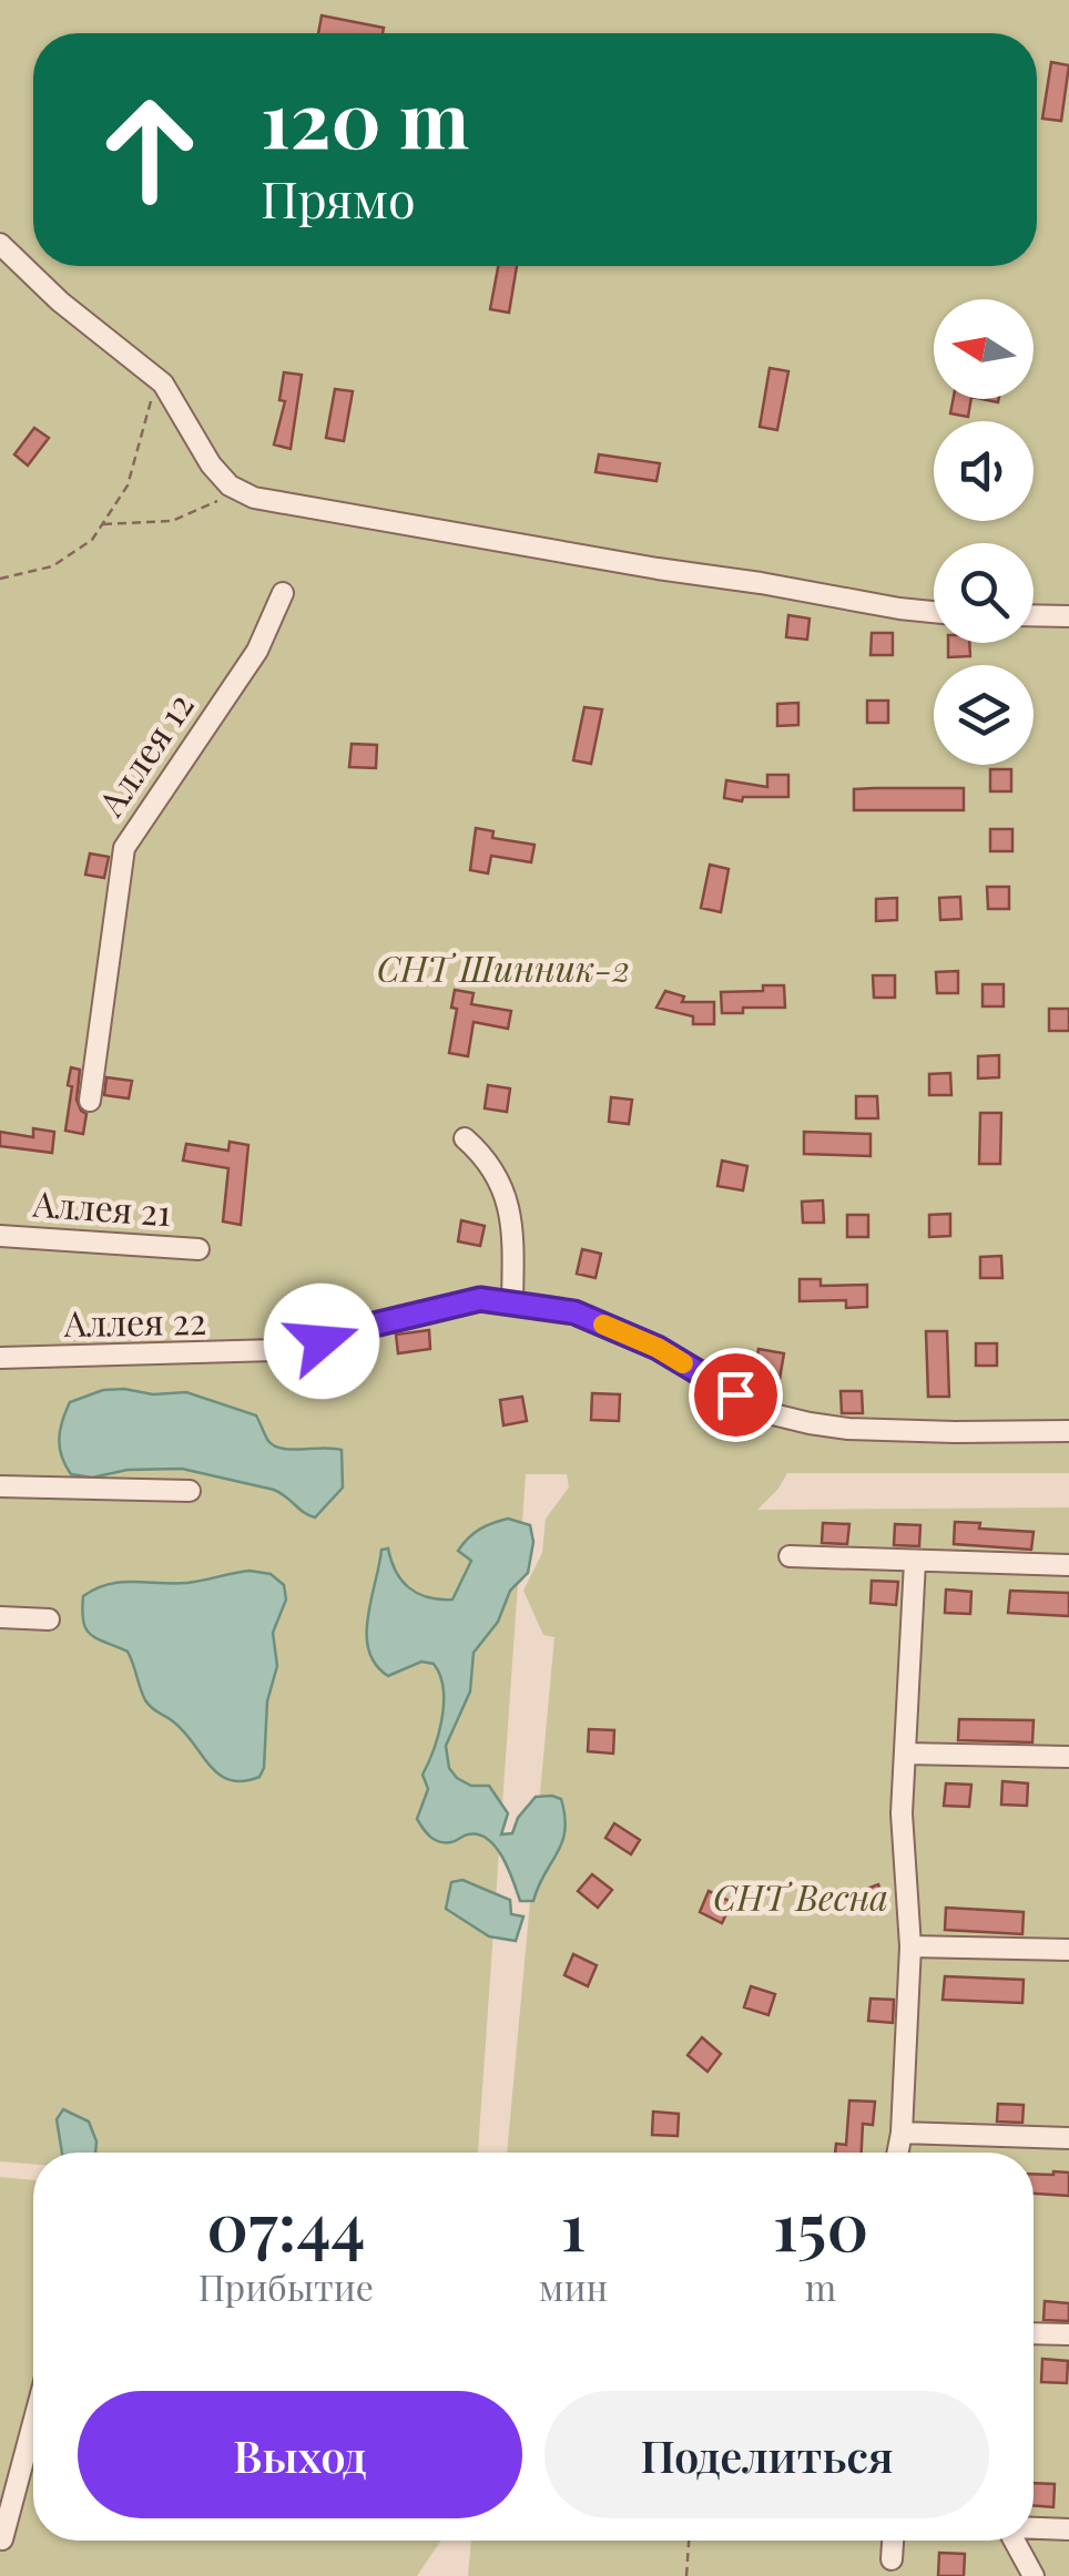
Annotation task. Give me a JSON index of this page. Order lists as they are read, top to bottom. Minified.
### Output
{"streets":{"street":["Аллея 12","Аллея 21","Аллея 22"]},"parks":["СНТ Шинник-2","СНТ Весна"],"north":"left","page":{"turn":["120 m","Прямо"],"eta":["07:44","Прибытие","1","мин","150","m"],"buttons":["Выход","Поделиться"]}}
